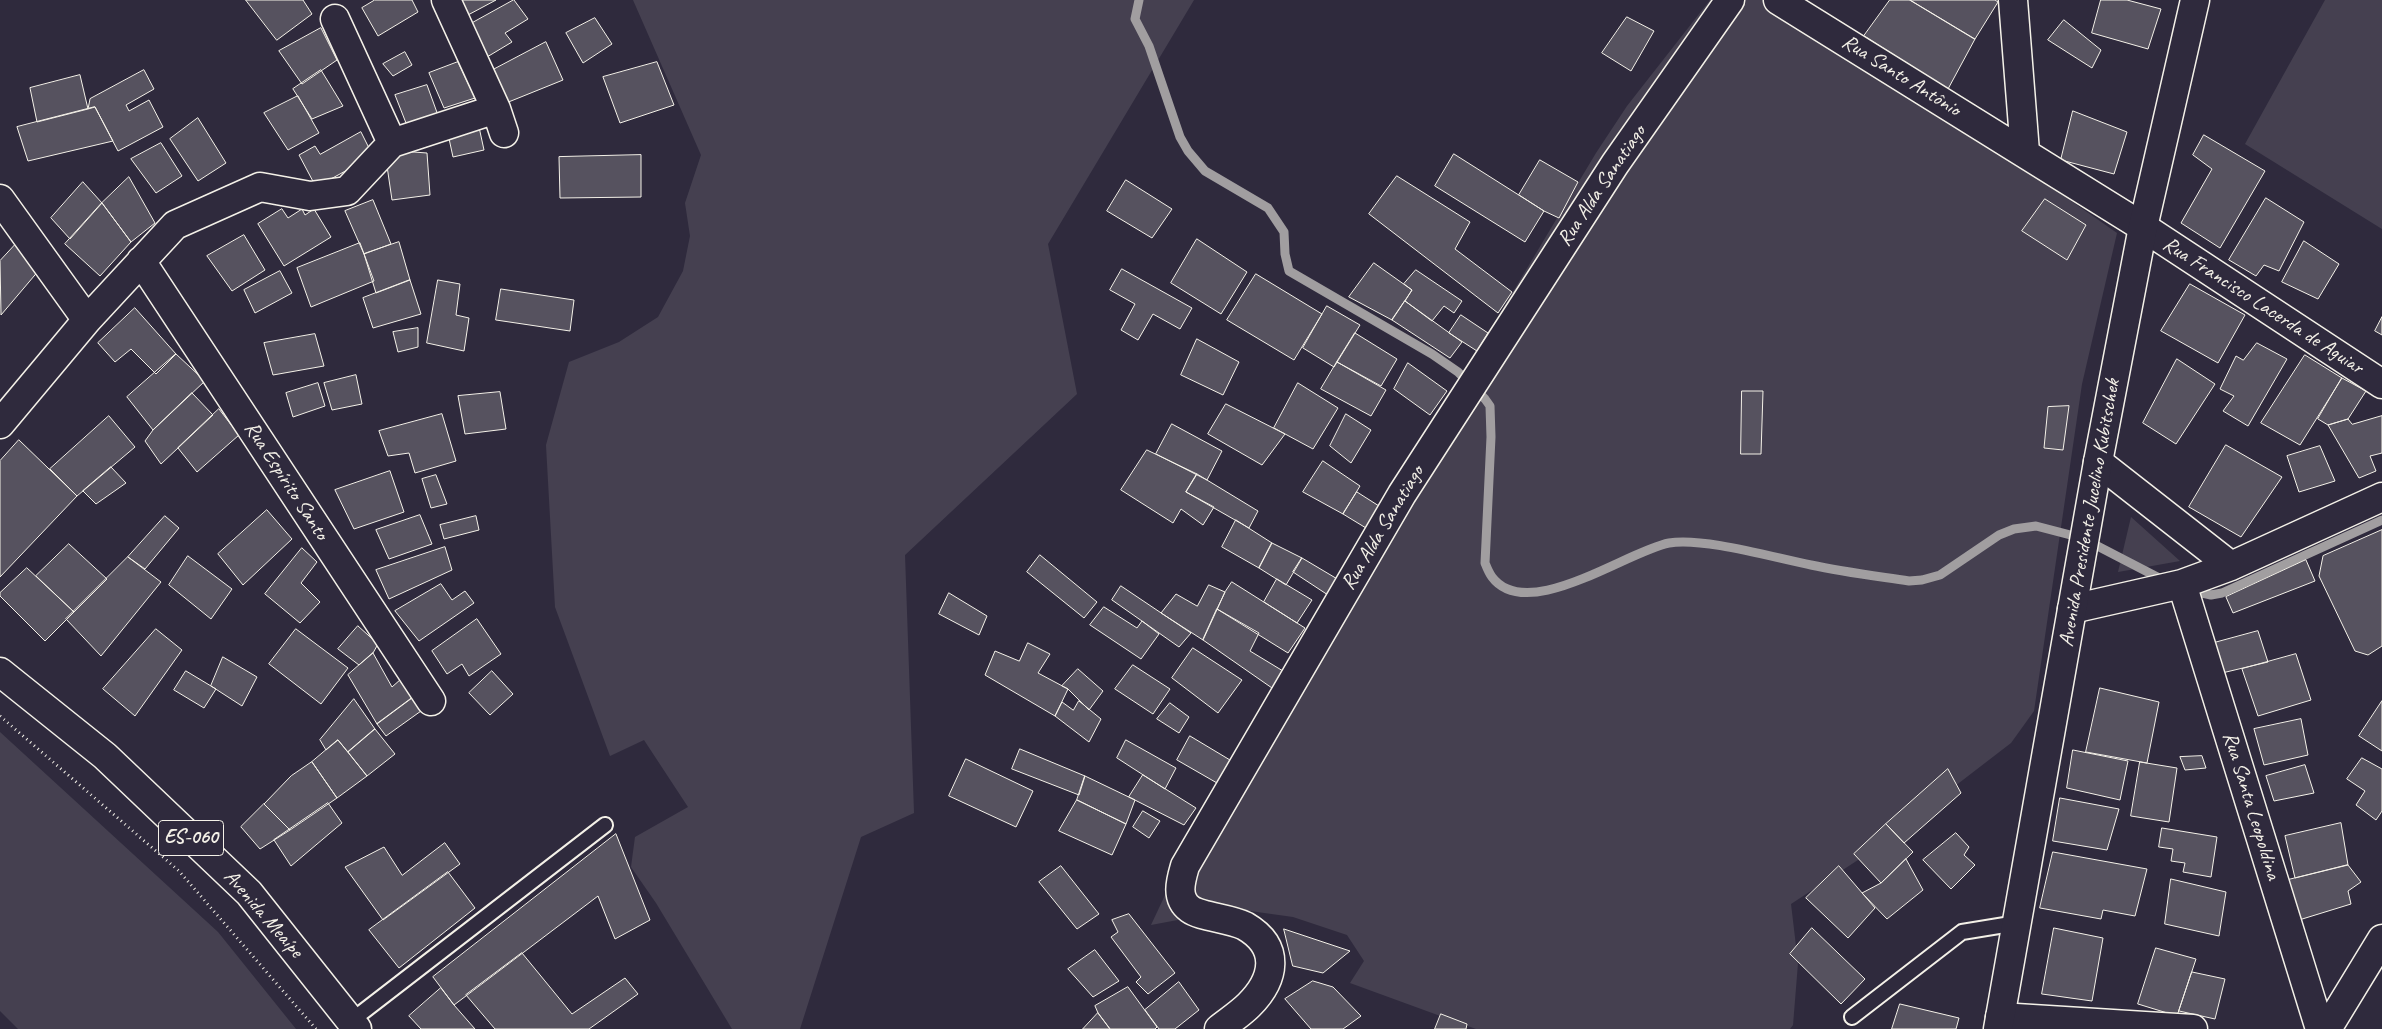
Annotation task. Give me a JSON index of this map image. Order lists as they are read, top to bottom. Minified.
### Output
{"streets":{"street":["Rua Santo Antônio","Rua Alda Sanatiago","Rua Francisco Lacerda de Aguiar","Rua Espírito Santo","Avenida Presidente Jucelino Kubitschek","Rua Santa Leopoldina","ES-060","Avenida Meaípe"]},"crossings":[["Rua Santo Antônio","Rua Francisco Lacerda de Aguiar"],["Rua Santo Antônio","Avenida Presidente Jucelino Kubitschek"],["Rua Francisco Lacerda de Aguiar","Avenida Presidente Jucelino Kubitschek"]]}
